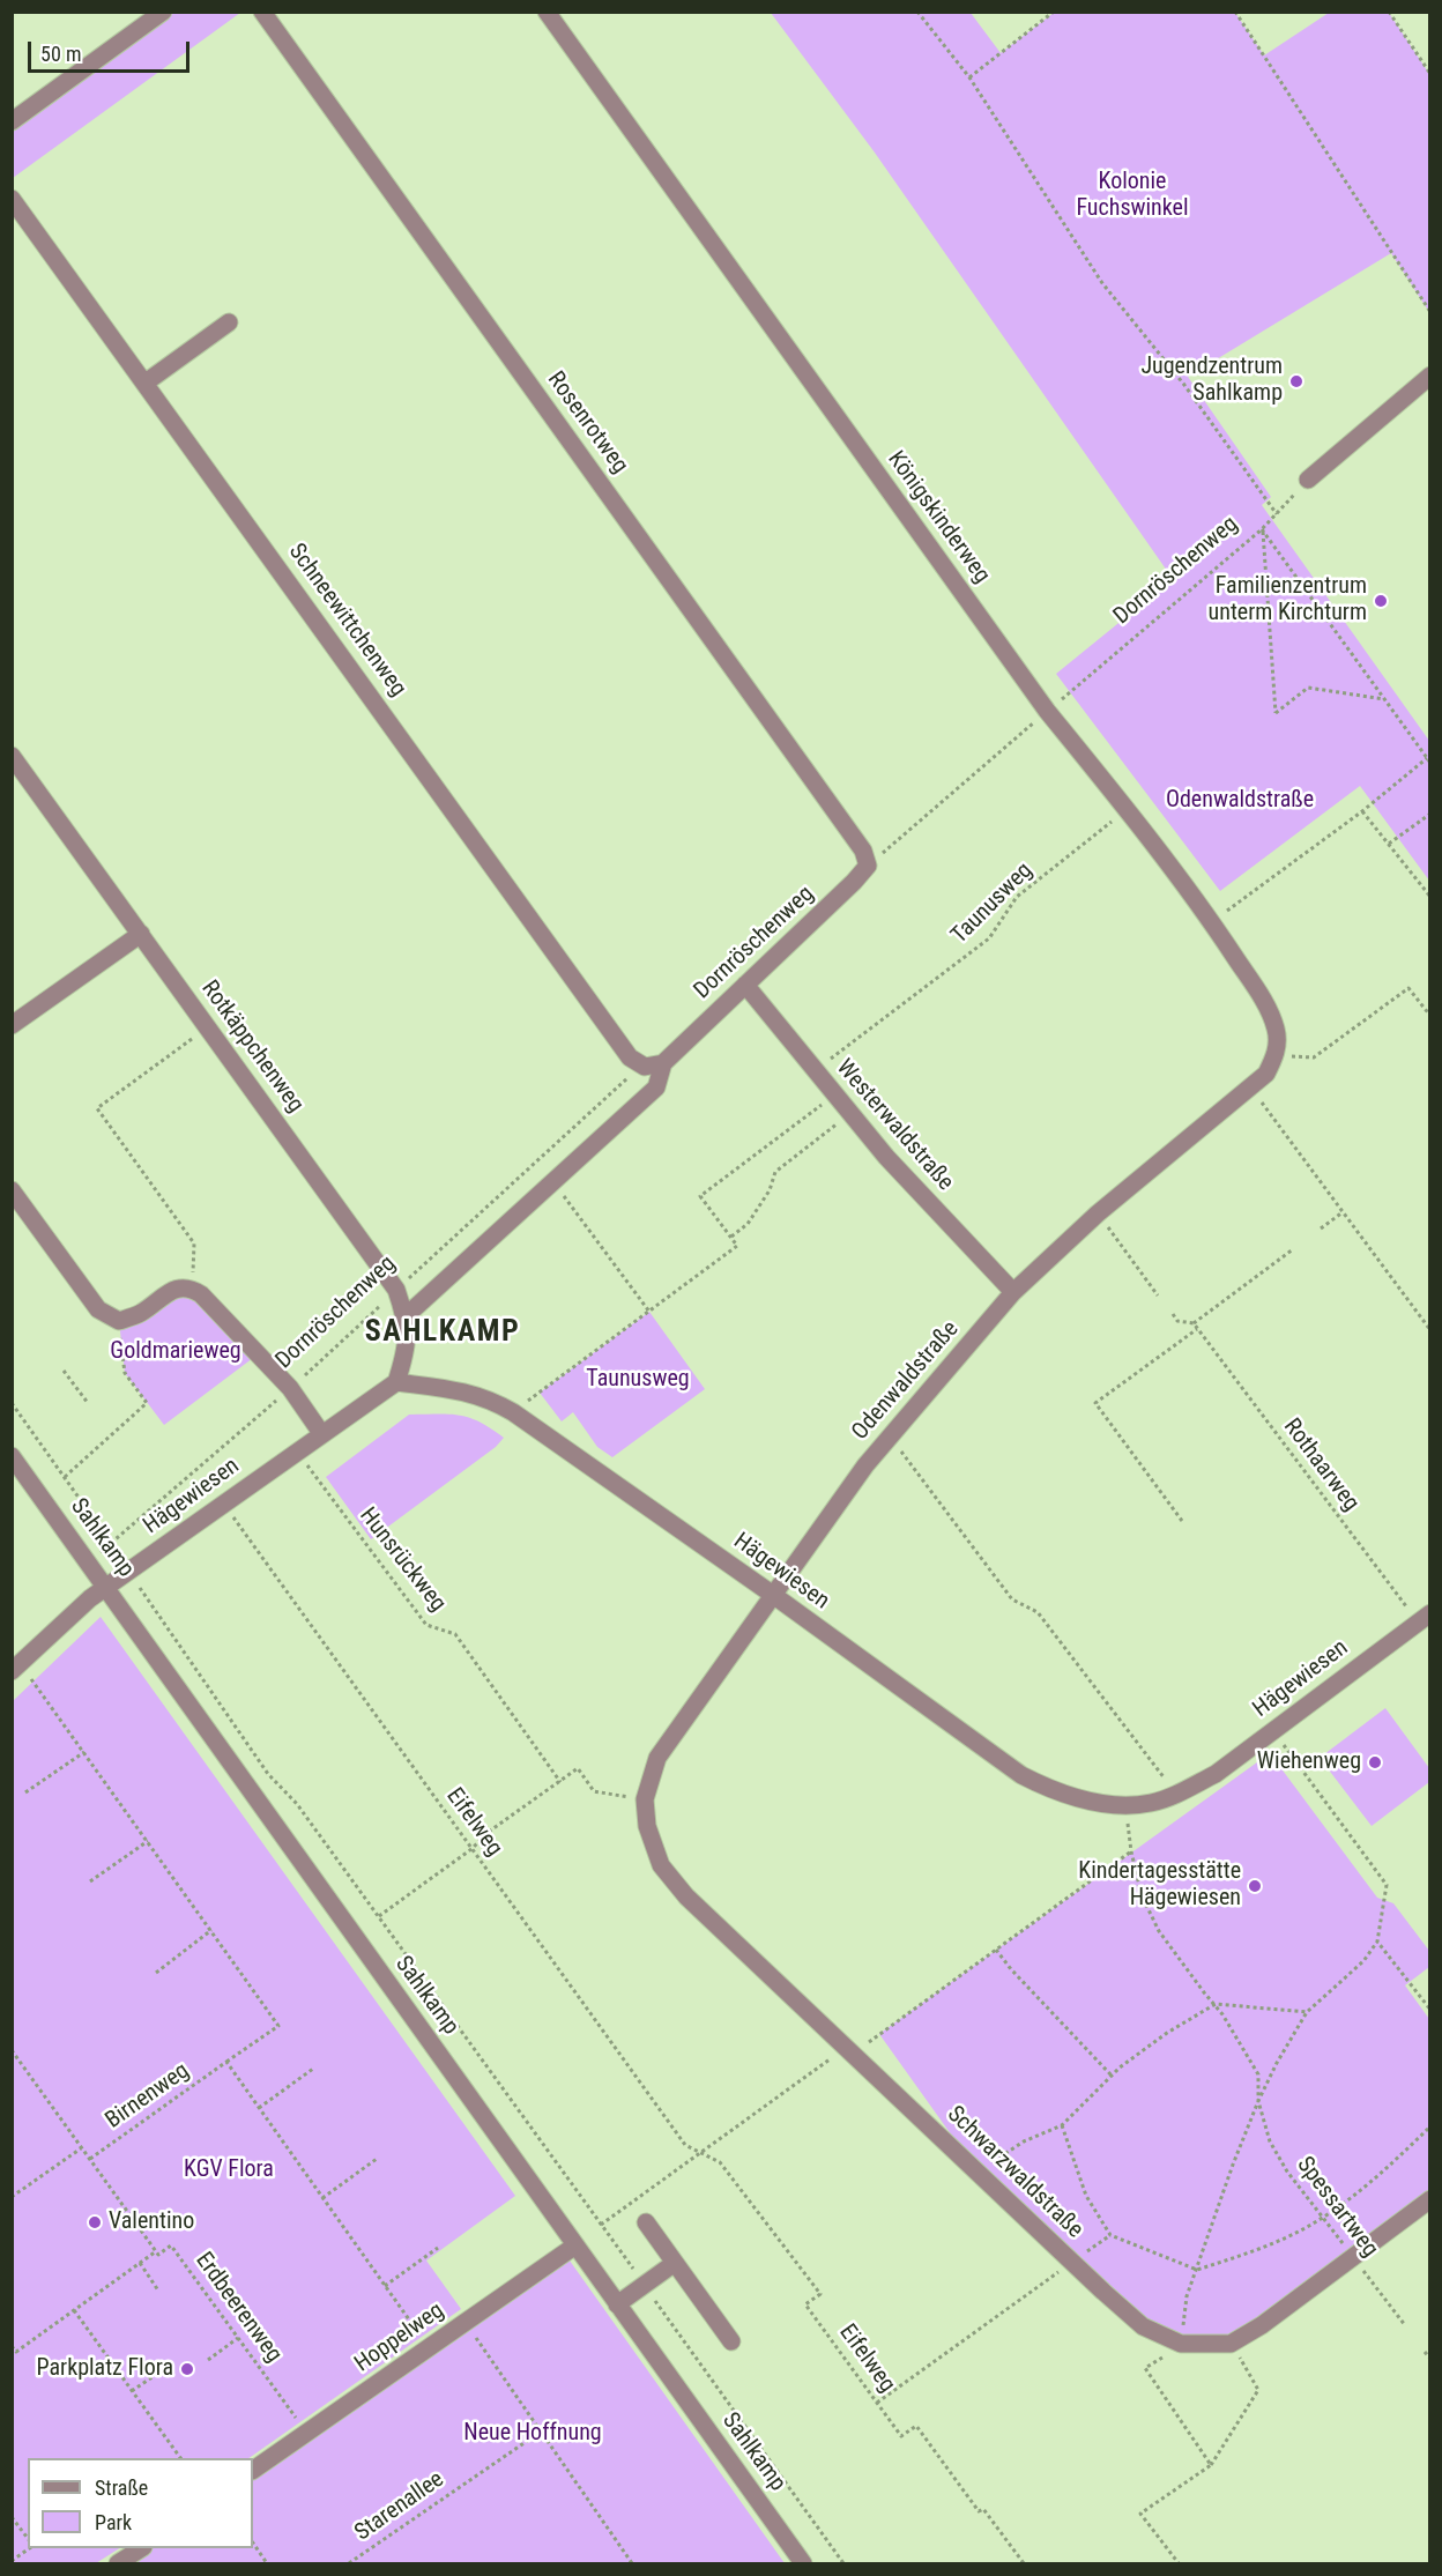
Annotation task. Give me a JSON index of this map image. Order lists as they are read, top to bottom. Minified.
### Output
{"streets":{"street":["Rosenrotweg","Königskinderweg","Dornröschenweg","Schneewittchenweg","Rotkäppchenweg","Westerwaldstraße","Odenwaldstraße","Hägewiesen","Sahlkamp","Schwarzwaldstraße","Hoppelweg"],"path":["Taunusweg","Rothaarweg","Hunsrückweg","Eifelweg","Birnenweg","Spessartweg","Erdbeerenweg","Starenallee"]},"crossings":[["Rosenrotweg","Dornröschenweg"],["Königskinderweg","Dornröschenweg"],["Königskinderweg","Taunusweg"],["Königskinderweg","Odenwaldstraße"],["Dornröschenweg","Schneewittchenweg"],["Dornröschenweg","Rotkäppchenweg"],["Dornröschenweg","Westerwaldstraße"],["Taunusweg","Westerwaldstraße"],["Rotkäppchenweg","Hägewiesen"],["Westerwaldstraße","Odenwaldstraße"],["Odenwaldstraße","Hägewiesen"],["Odenwaldstraße","Schwarzwaldstraße"],["Rothaarweg","Hägewiesen"],["Hägewiesen","Sahlkamp"],["Hägewiesen","Hunsrückweg"],["Hägewiesen","Eifelweg"],["Hägewiesen","Birnenweg"],["Hägewiesen","Spessartweg"],["Sahlkamp","Hoppelweg"],["Erdbeerenweg","Hoppelweg"]],"districts":["SAHLKAMP"],"parks":["Kolonie Fuchswinkel","Odenwaldstraße","Goldmarieweg","Taunusweg","KGV Flora","Neue Hoffnung"],"places":["Jugendzentrum Sahlkamp","Familienzentrum unterm Kirchturm","Wiehenweg","Kindertagesstätte Hägewiesen","Valentino","Parkplatz Flora"],"legend":["Straße","Park"],"scale_bar":"50 m"}
